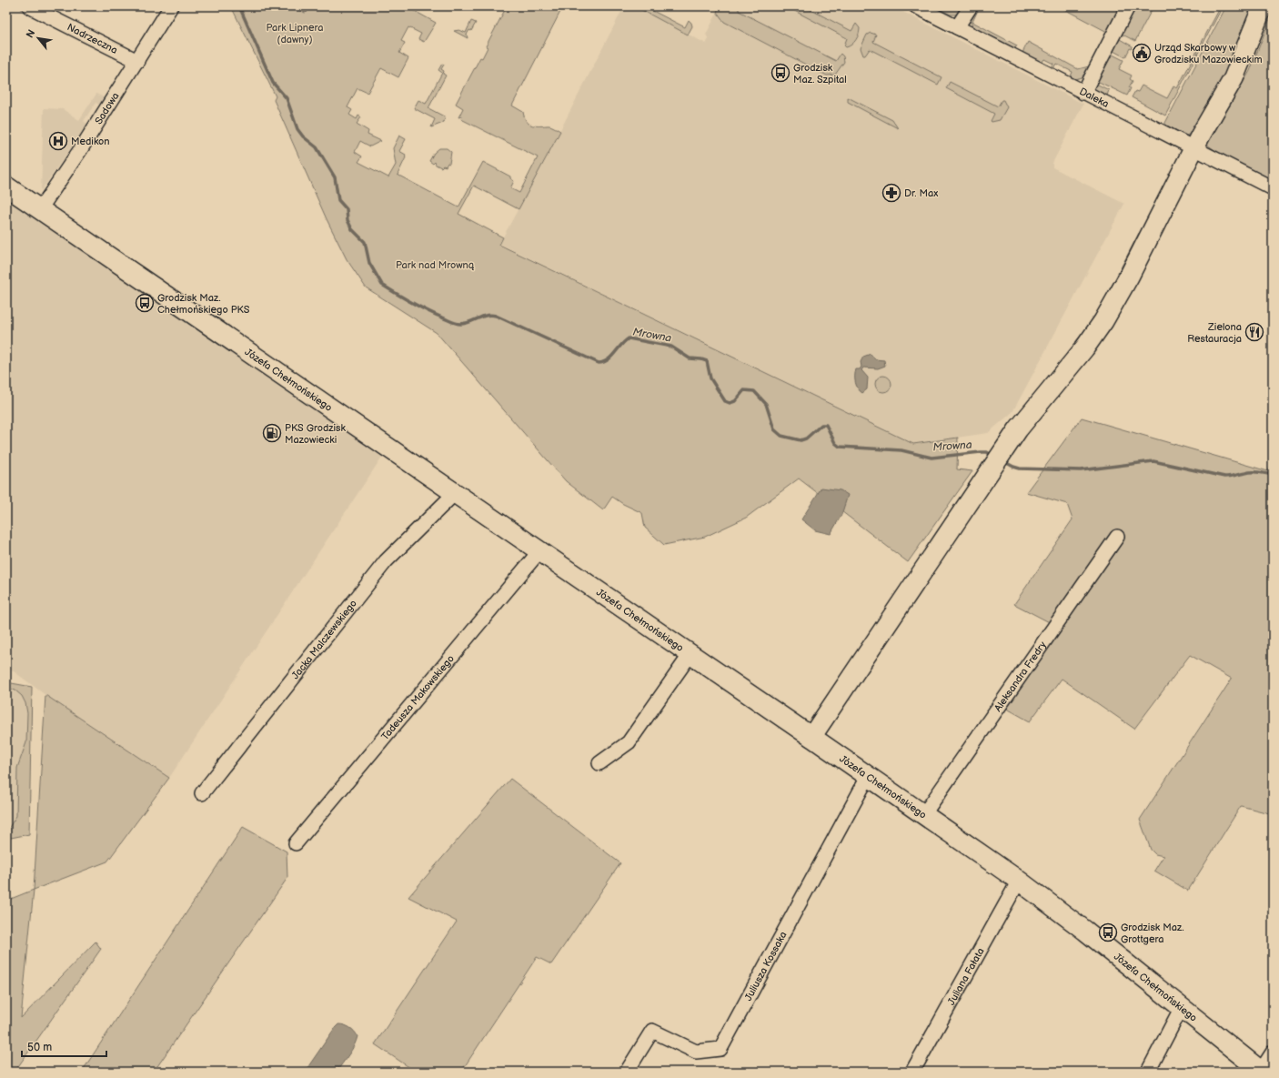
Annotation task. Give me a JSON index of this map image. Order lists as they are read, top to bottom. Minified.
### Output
{"streets":{"street":["Nadrzeczna","Daleka","Sadowa","Józefa Chełmońskiego","Jacka Malczewskiego","Aleksandra Fredry","Tadeusza Makowskiego","Juliusza Kossaka","Juliana Fałata"]},"crossings":[["Nadrzeczna","Sadowa"],["Sadowa","Józefa Chełmońskiego"],["Józefa Chełmońskiego","Jacka Malczewskiego"],["Józefa Chełmońskiego","Aleksandra Fredry"],["Józefa Chełmońskiego","Tadeusza Makowskiego"],["Józefa Chełmońskiego","Juliusza Kossaka"],["Józefa Chełmońskiego","Juliana Fałata"]],"water":["Mrowna"],"parks":["Park Lipnera (dawny)","Park nad Mrowną"],"places":{"public building":["Urząd Skarbowy w Grodzisku Mazowieckim"],"bus stop":["Grodzisk Maz. Szpital","Grodzisk Maz. Chełmońskiego PKS","Grodzisk Maz. Grottgera"],"hospital":["Medikon"],"pharmacy":["Dr. Max"],"restaurant":["Zielona Restauracja"],"fuel station":["PKS Grodzisk Mazowiecki"]},"scale_bar":"50 m","north":"top left"}
